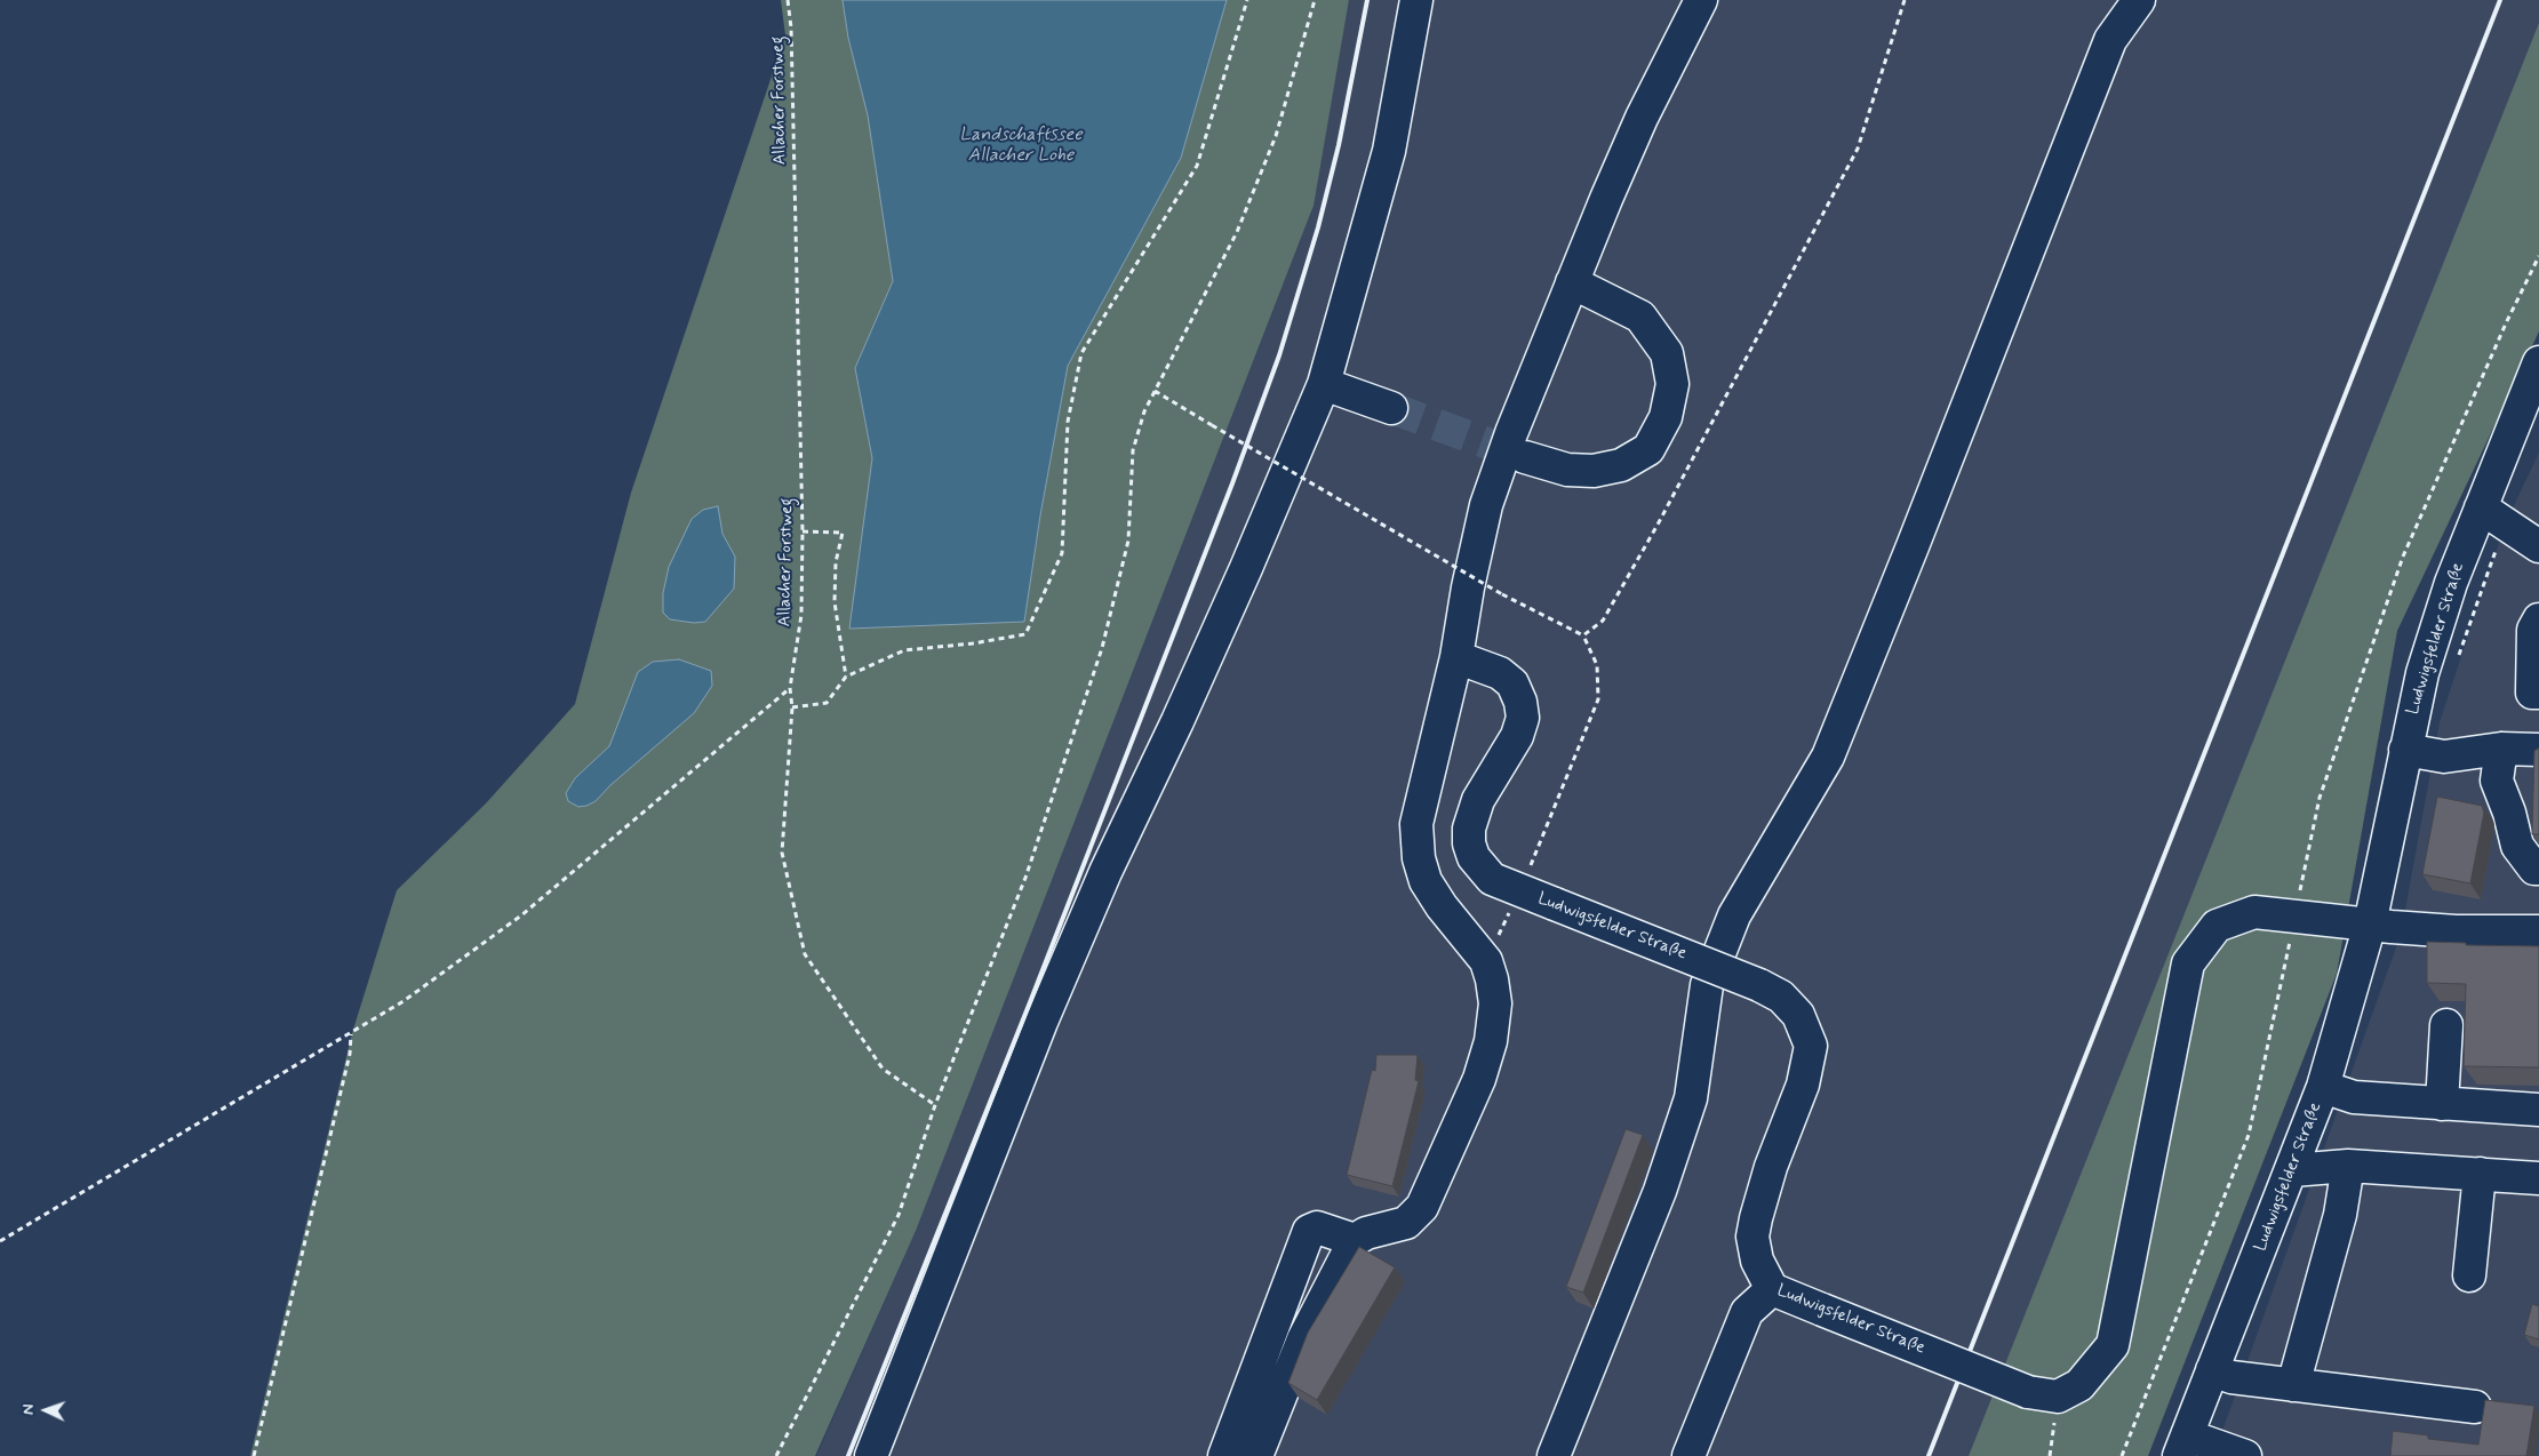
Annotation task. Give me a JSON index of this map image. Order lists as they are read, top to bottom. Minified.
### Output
{"streets":{"street":["Ludwigsfelder Straße"],"path":["Allacher Forstweg"]},"water":["Landschaftssee Allacher Lohe"],"north":"left"}
